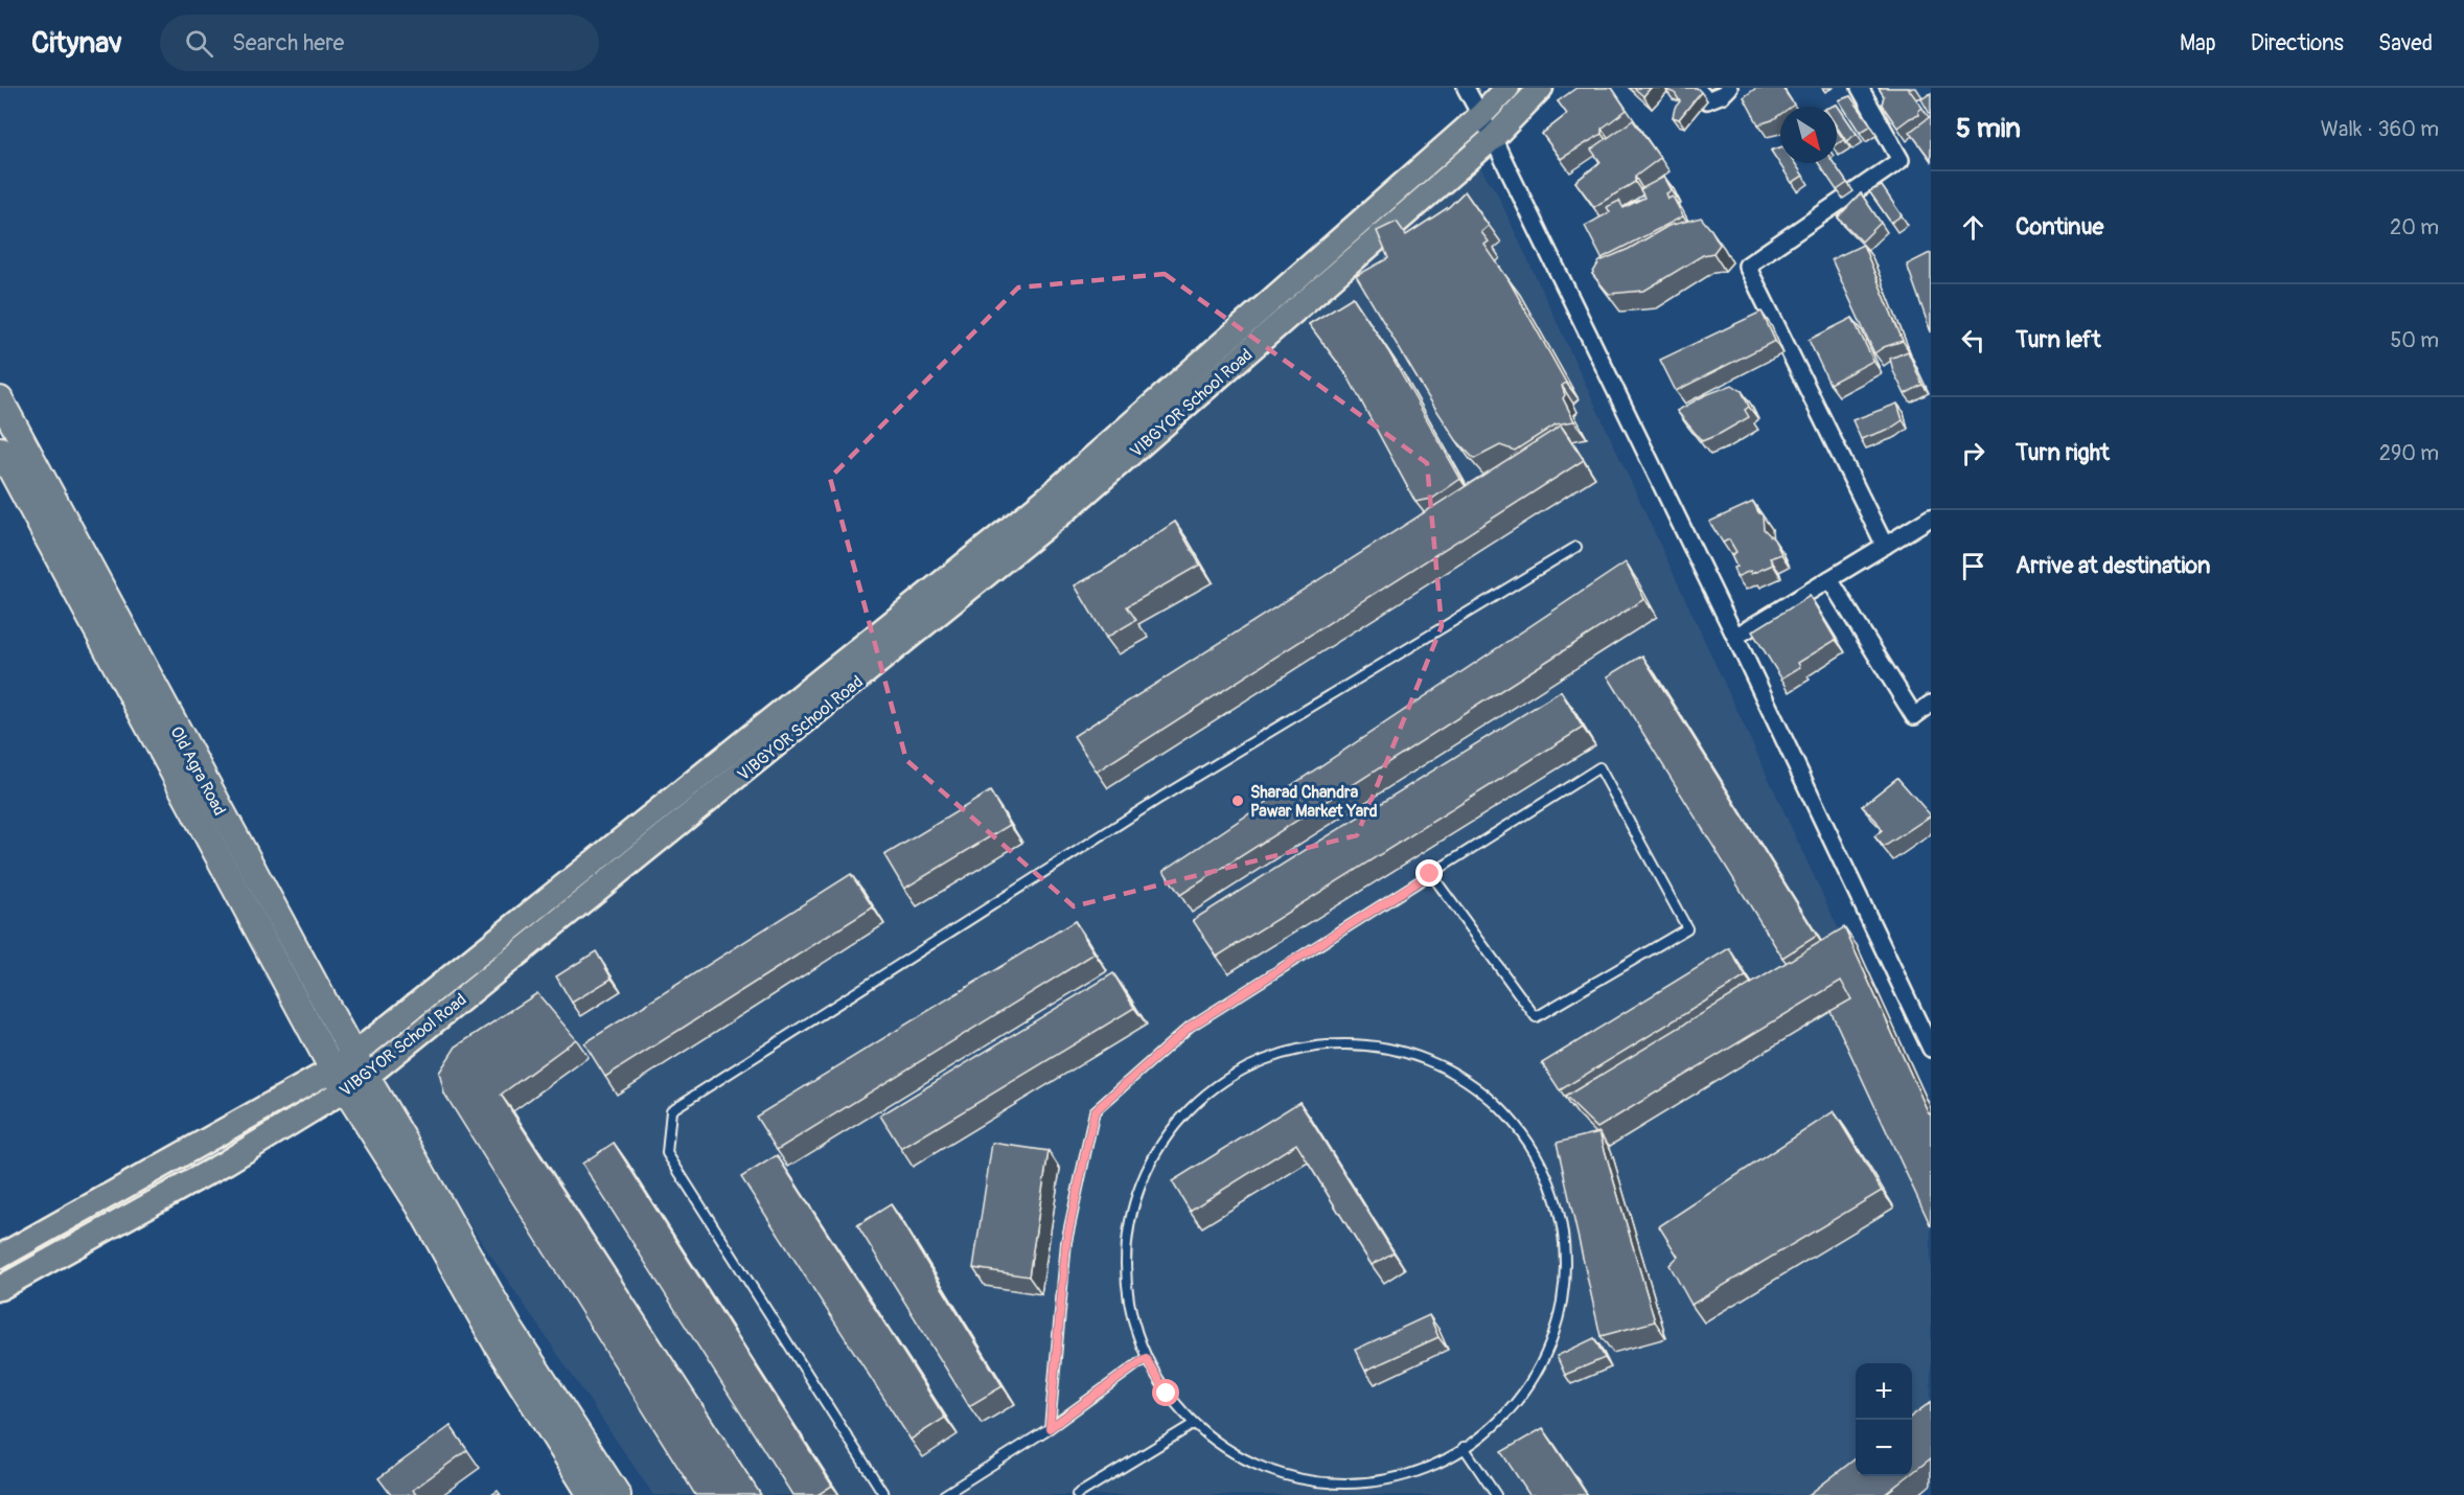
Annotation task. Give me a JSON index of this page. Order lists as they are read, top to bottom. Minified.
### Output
{"streets":{"highway":["Old Agra Road"],"main road":["VIBGYOR School Road"]},"crossings":[["VIBGYOR School Road","Old Agra Road"]],"places":["Sharad Chandra Pawar Market Yard"],"north":"bottom right","page":{"header":"Citynav","search":"Search here","nav":["Map","Directions","Saved"],"heading":["5 min","Walk · 360 m"],"list":[["Continue","20 m"],["Turn left","50 m"],["Turn right","290 m"],"Arrive at destination"],"map_buttons":["+","−"]}}
